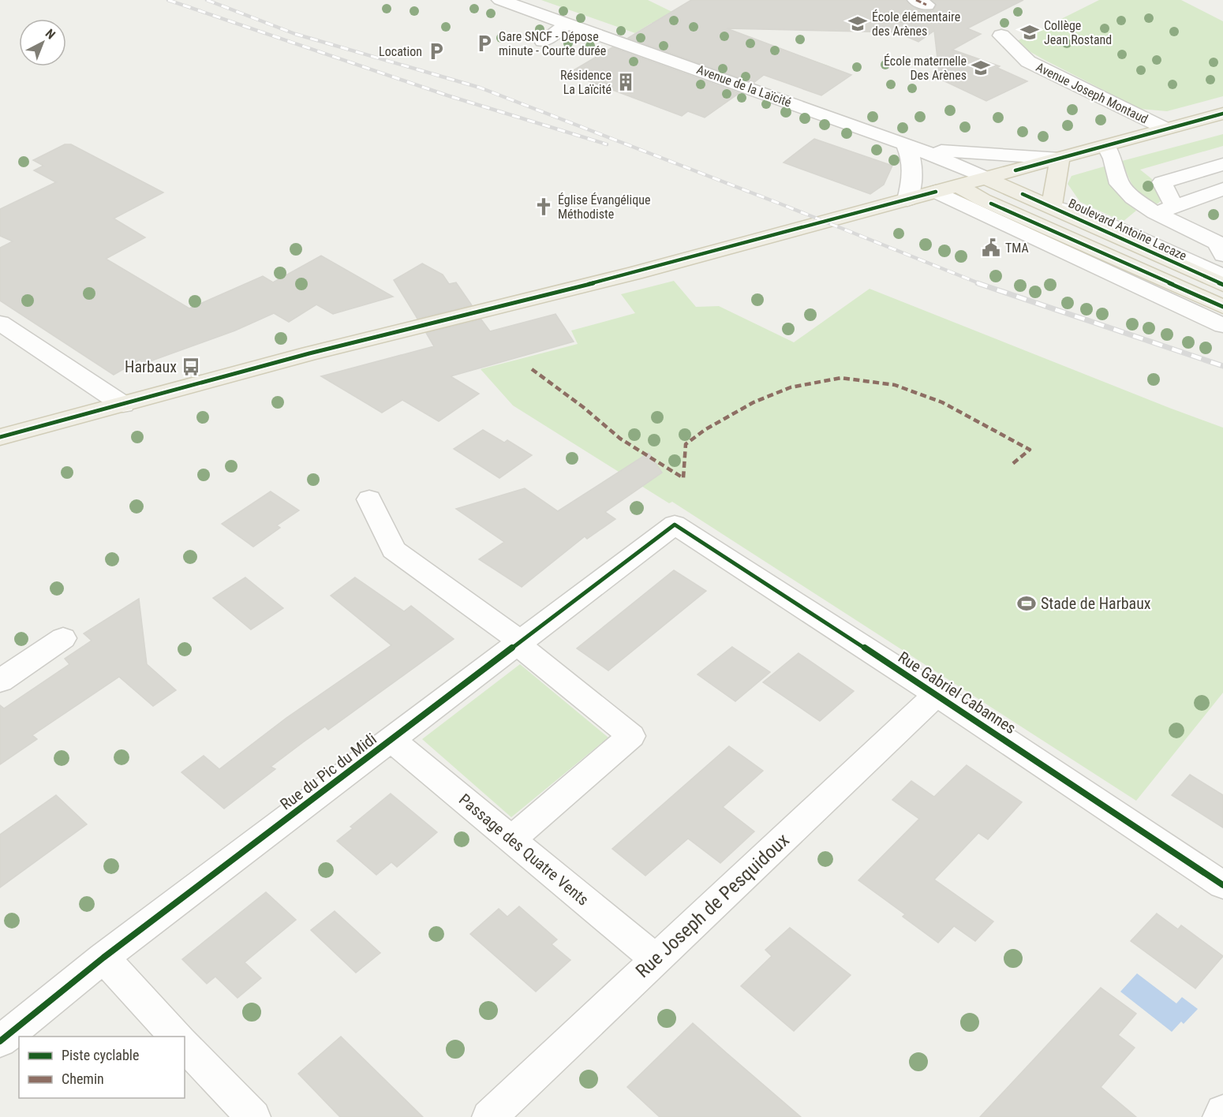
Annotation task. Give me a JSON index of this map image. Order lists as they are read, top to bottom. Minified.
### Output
{"streets":{"main road":["Boulevard Antoine Lacaze"],"street":["Avenue de la Laïcité","Avenue Joseph Montaud","Rue Gabriel Cabannes","Rue du Pic du Midi","Passage des Quatre Vents","Rue Joseph de Pesquidoux"]},"crossings":[["Avenue de la Laïcité","Boulevard Antoine Lacaze"],["Rue Gabriel Cabannes","Rue du Pic du Midi"],["Rue Gabriel Cabannes","Rue Joseph de Pesquidoux"],["Rue du Pic du Midi","Passage des Quatre Vents"],["Passage des Quatre Vents","Rue Joseph de Pesquidoux"]],"places":{"school or university":["École élémentaire des Arènes","Collège Jean Rostand","École maternelle Des Arènes"],"parking":["Gare SNCF - Dépose minute - Courte durée","Location"],"building":["Résidence La Laïcité"],"church":["Église Évangélique Méthodiste"],"public building":["TMA"],"bus stop":["Harbaux"],"sports":["Stade de Harbaux"]},"legend":["Piste cyclable","Chemin"],"north":"top right"}
